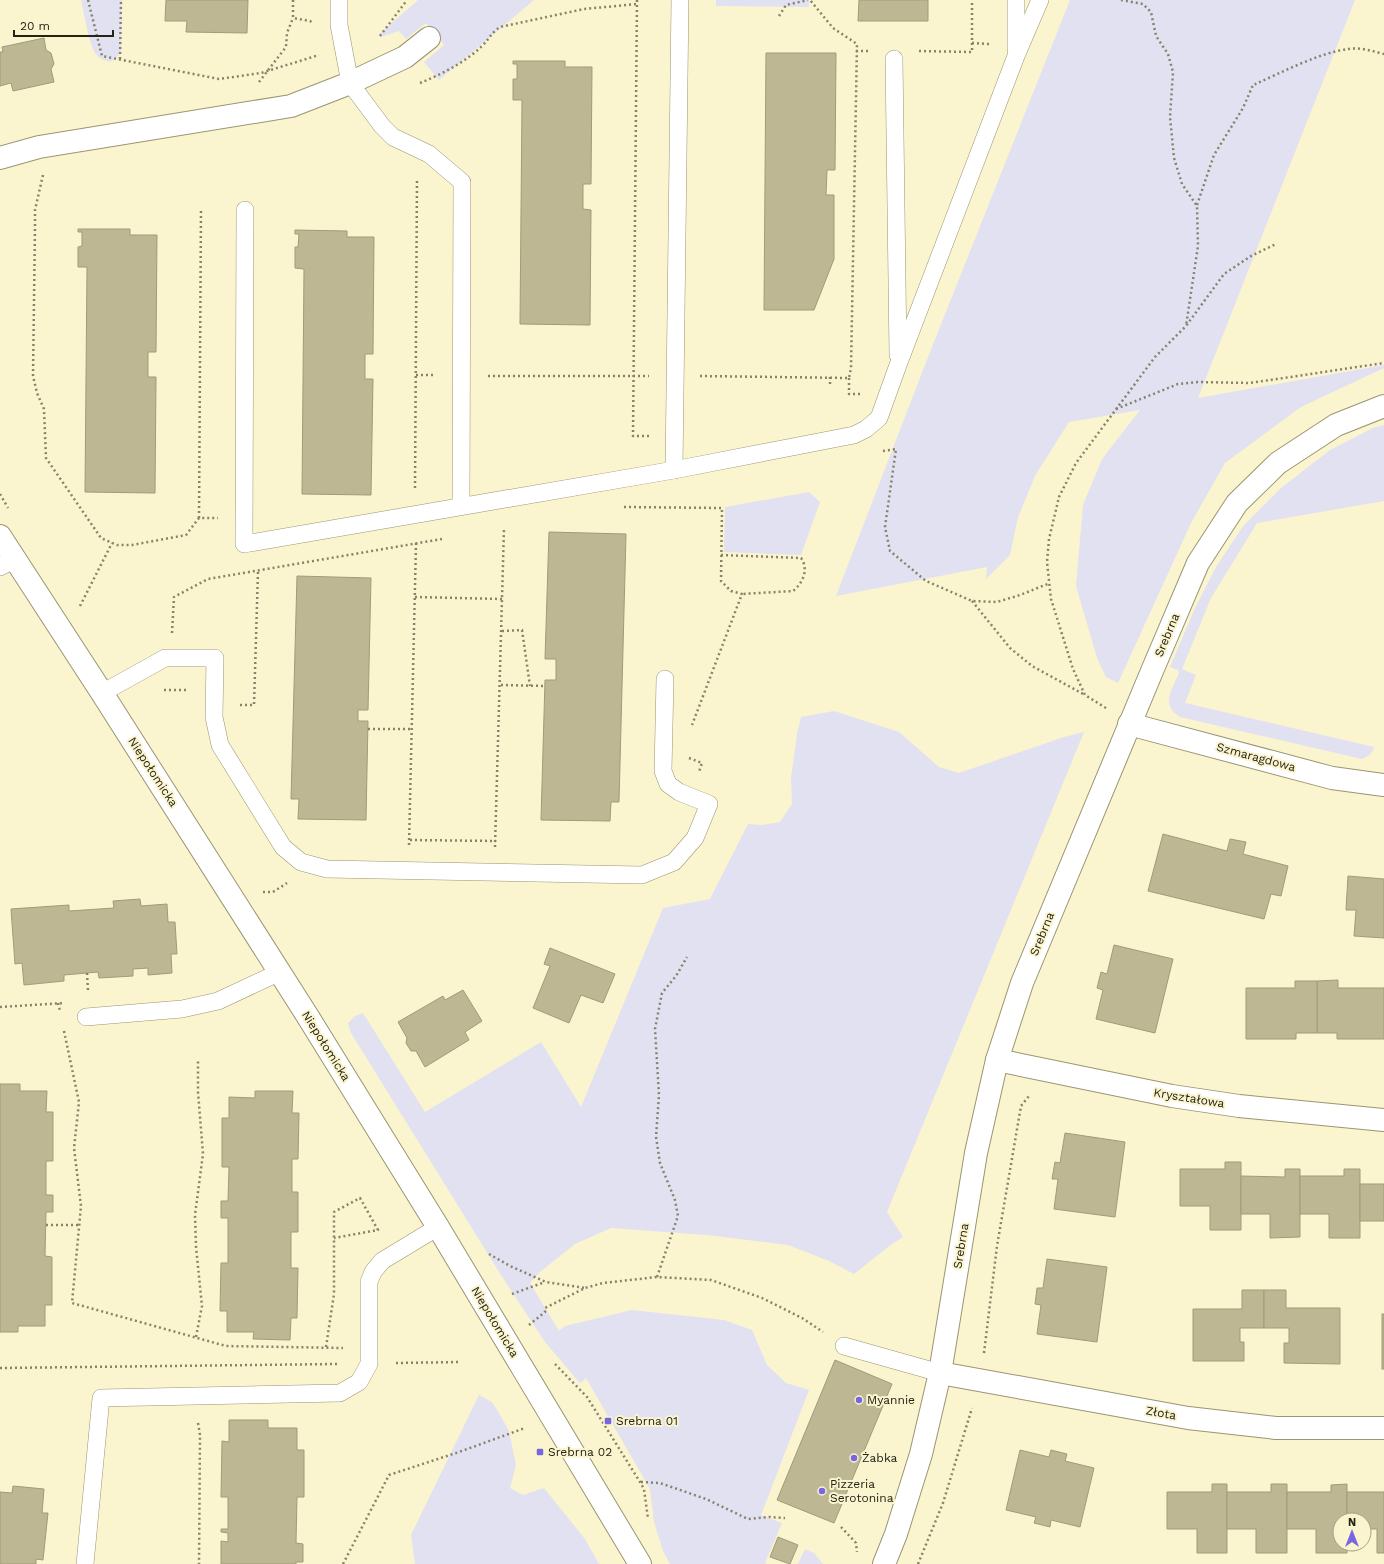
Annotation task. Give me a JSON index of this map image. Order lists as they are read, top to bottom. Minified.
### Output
{"streets":{"street":["Srebrna","Szmaragdowa","Niepołomicka","Kryształowa","Złota"]},"crossings":[["Srebrna","Szmaragdowa"],["Srebrna","Kryształowa"],["Srebrna","Złota"]],"places":{"other":["Myannie","Żabka","Pizzeria Serotonina"],"transit":["Srebrna 01","Srebrna 02"]},"scale_bar":"20 m","north":"top"}
